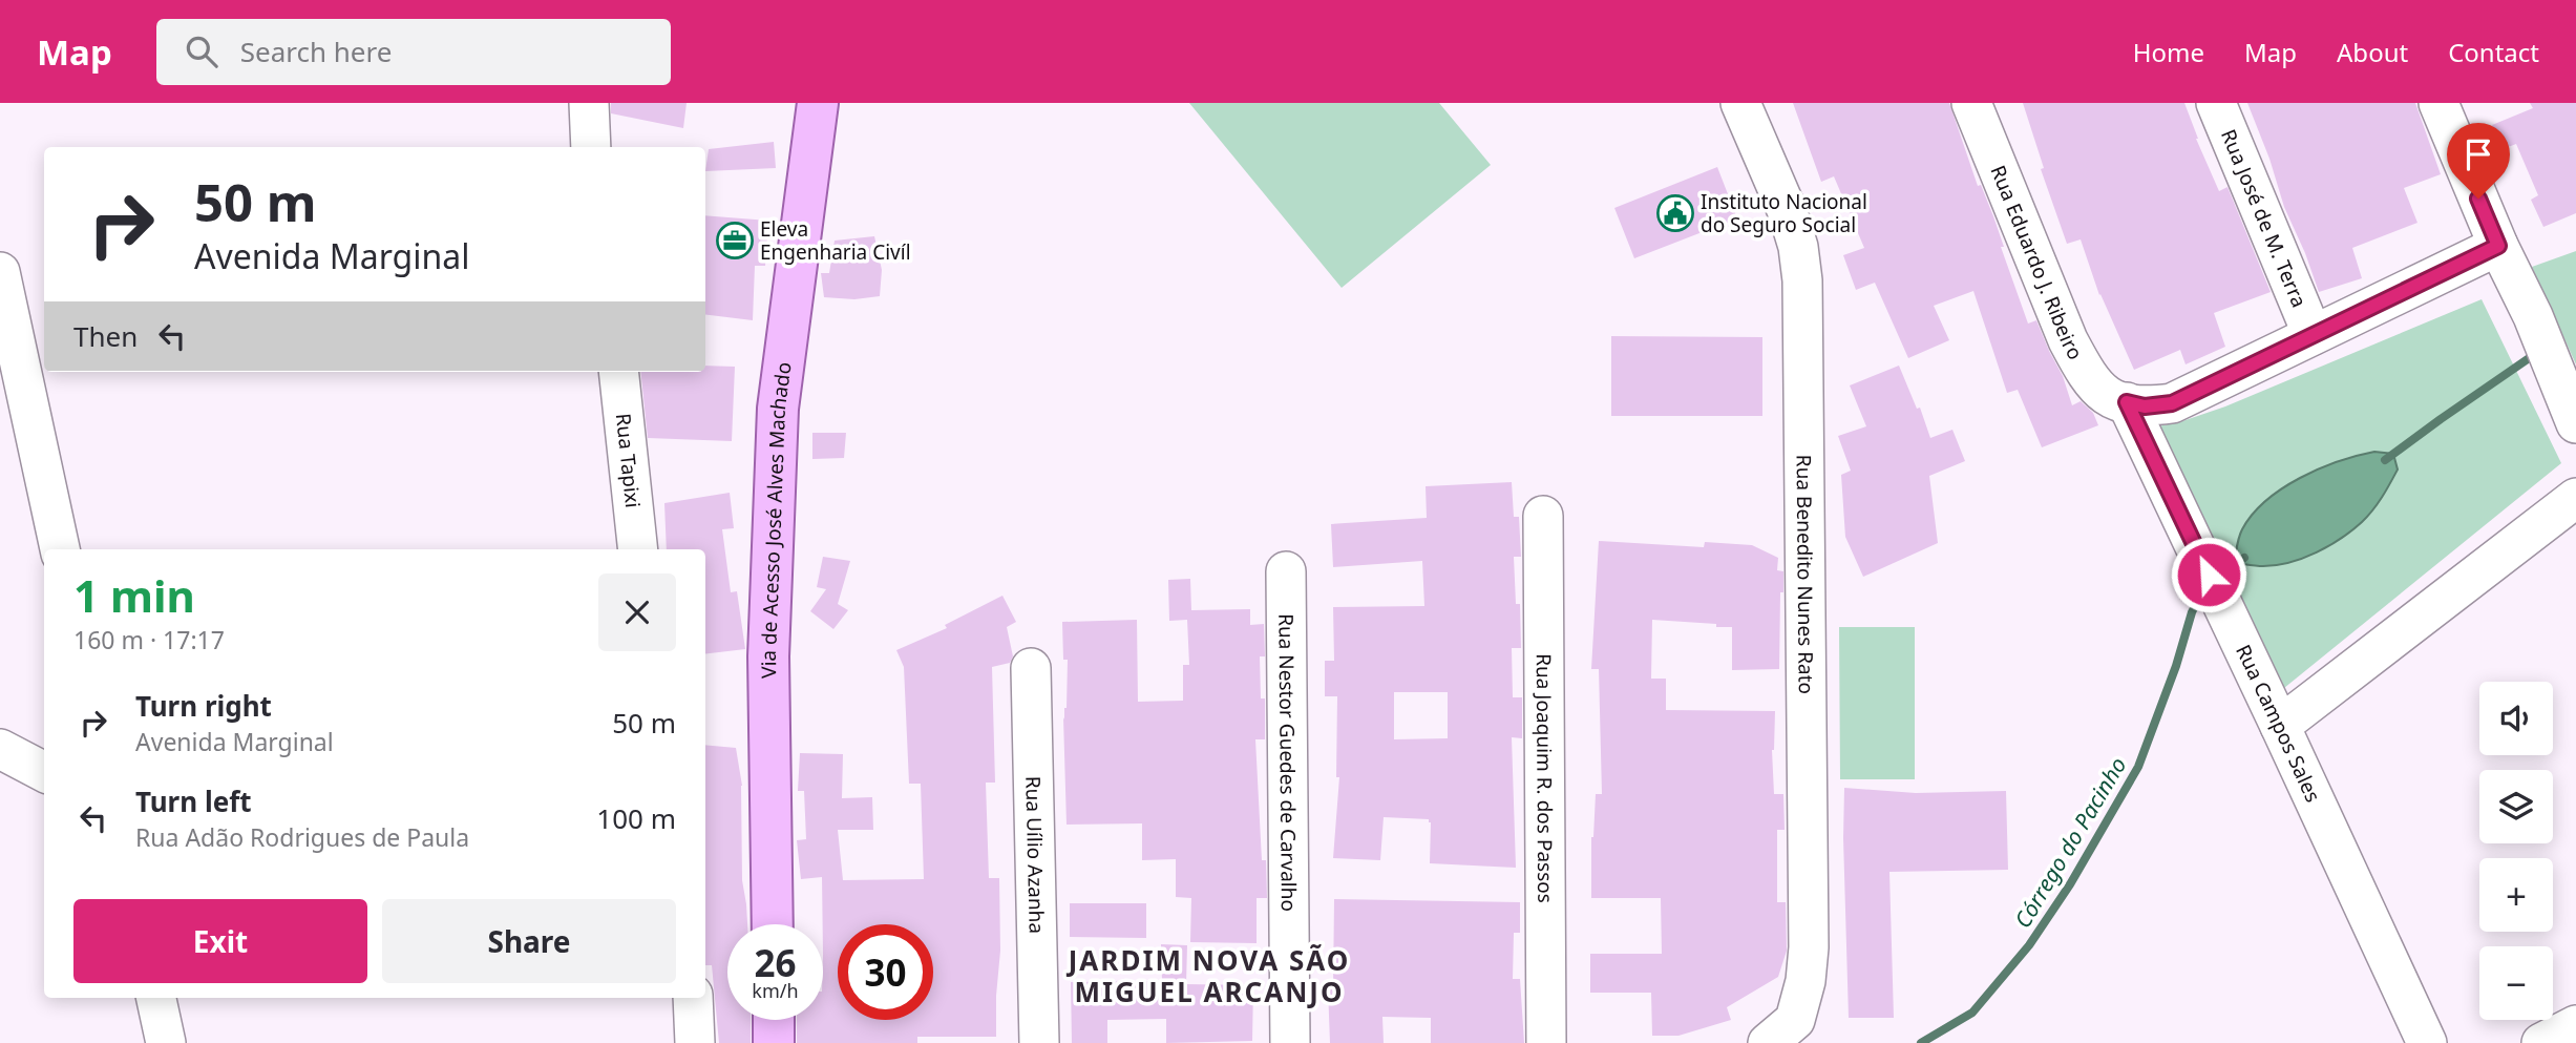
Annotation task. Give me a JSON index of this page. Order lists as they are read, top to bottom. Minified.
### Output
{"streets":{"main road":["Via de Acesso José Alves Machado"],"street":["Rua José de M. Terra","Rua Eduardo J. Ribeiro","Rua Tapixi","Rua Benedito Nunes Rato","Rua Campos Sales","Rua Nestor Guedes de Carvalho","Rua Joaquim R. dos Passos","Rua Uílio Azanha"]},"crossings":[["Rua Eduardo J. Ribeiro","Rua Campos Sales"]],"districts":["JARDIM NOVA SÃO MIGUEL ARCANJO"],"water":["Córrego do Pacinho"],"places":{"public building":["Instituto Nacional do Seguro Social"],"office":["Eleva Engenharia Civíl"]},"page":{"header":"Map","search":"Search here","nav":["Home","Map","About","Contact"],"turn":["50 m","Avenida Marginal"],"then":"Then","heading":["1 min","160 m · 17:17"],"list":[{"name":"Turn right","note":"Avenida Marginal","value":"50 m"},{"name":"Turn left","note":"Rua Adão Rodrigues de Paula","value":"100 m"}],"map_buttons":["+","−"],"buttons":["Exit","Share"],"speed":"26 km/h","limit":"30"}}
